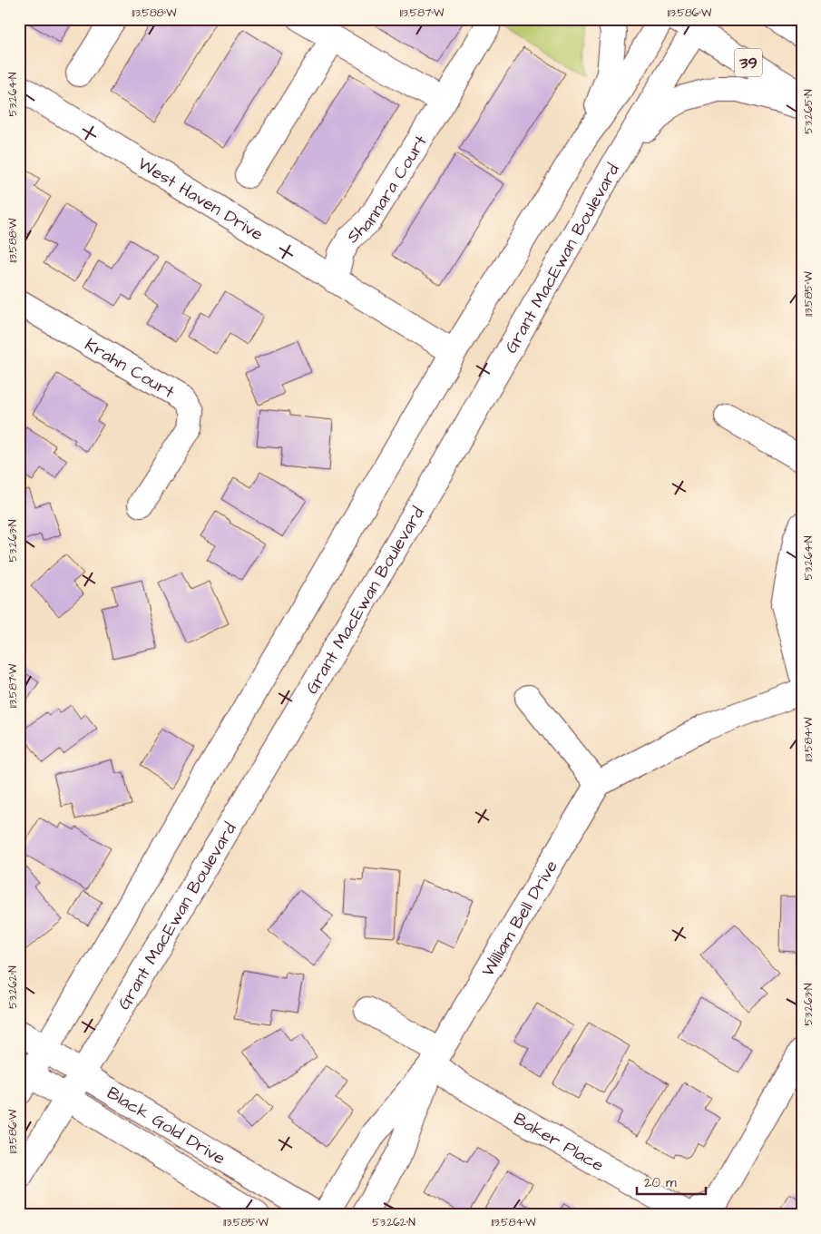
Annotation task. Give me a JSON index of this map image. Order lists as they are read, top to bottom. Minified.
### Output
{"streets":{"main road":["39","Shannara Court","West Haven Drive","Grant MacEwan Boulevard","Krahn Court","William Bell Drive","Black Gold Drive","Baker Place"]},"crossings":[["39","Grant MacEwan Boulevard"],["Shannara Court","West Haven Drive"],["Grant MacEwan Boulevard","Black Gold Drive"],["William Bell Drive","Baker Place"]],"scale_bar":"20 m","coordinates":["113.588°W","113.587°W","113.586°W","53.264°N","53.265°N","113.585°W","53.263°N","113.584°W","53.262°N"]}
